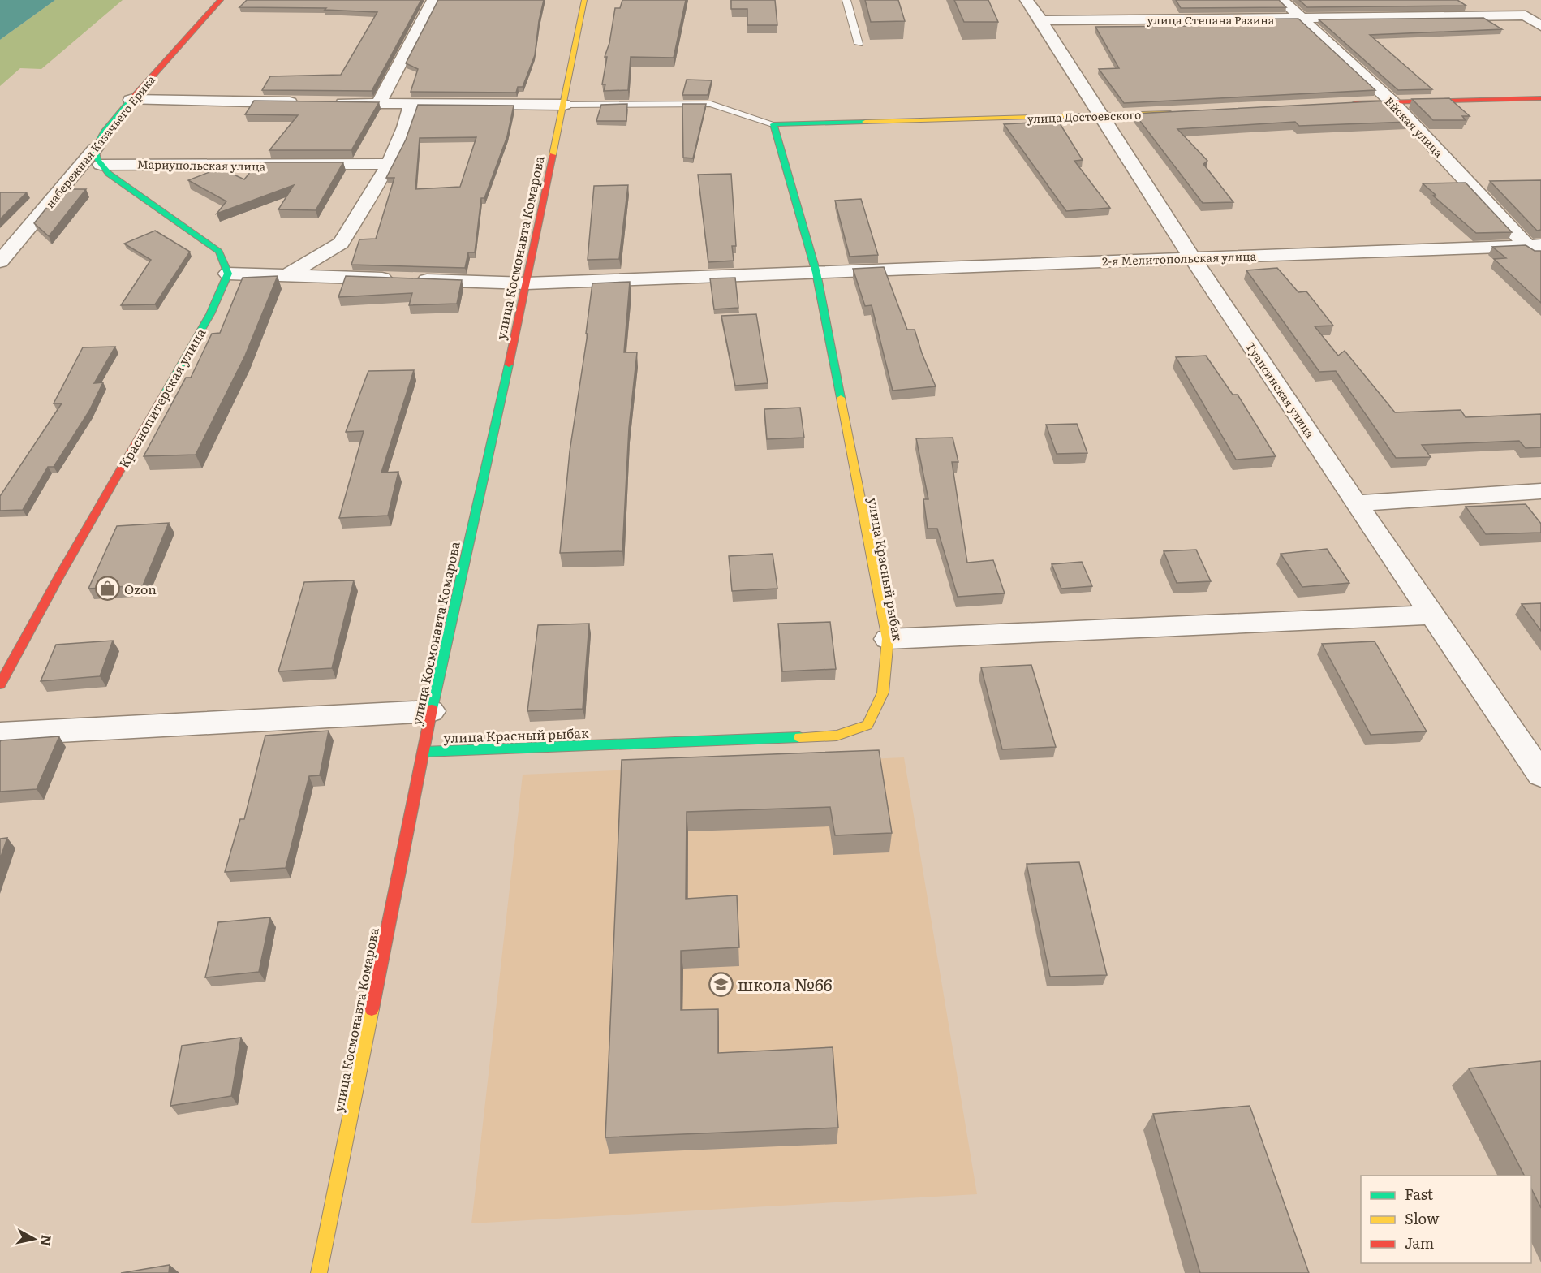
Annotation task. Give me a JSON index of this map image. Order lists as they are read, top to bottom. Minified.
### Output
{"streets":{"main road":["улица Достоевского","набережная Казачьего Ерика","улица Космонавта Комарова","Краснопитерская улица","улица Красный рыбак"],"street":["улица Степана Разина","Ейская улица","Мариупольская улица","2-я Мелитопольская улица","Туапсинская улица"]},"crossings":[["улица Степана Разина","Ейская улица"],["улица Степана Разина","Туапсинская улица"],["улица Достоевского","Туапсинская улица"],["улица Достоевского","улица Красный рыбак"],["Ейская улица","2-я Мелитопольская улица"],["набережная Казачьего Ерика","Мариупольская улица"],["улица Космонавта Комарова","2-я Мелитопольская улица"],["улица Космонавта Комарова","улица Красный рыбак"],["2-я Мелитопольская улица","Туапсинская улица"],["2-я Мелитопольская улица","Краснопитерская улица"],["2-я Мелитопольская улица","улица Красный рыбак"]],"places":{"shop":["Ozon"],"school or university":["школа №66"]},"legend":["Fast","Slow","Jam"],"north":"right"}
